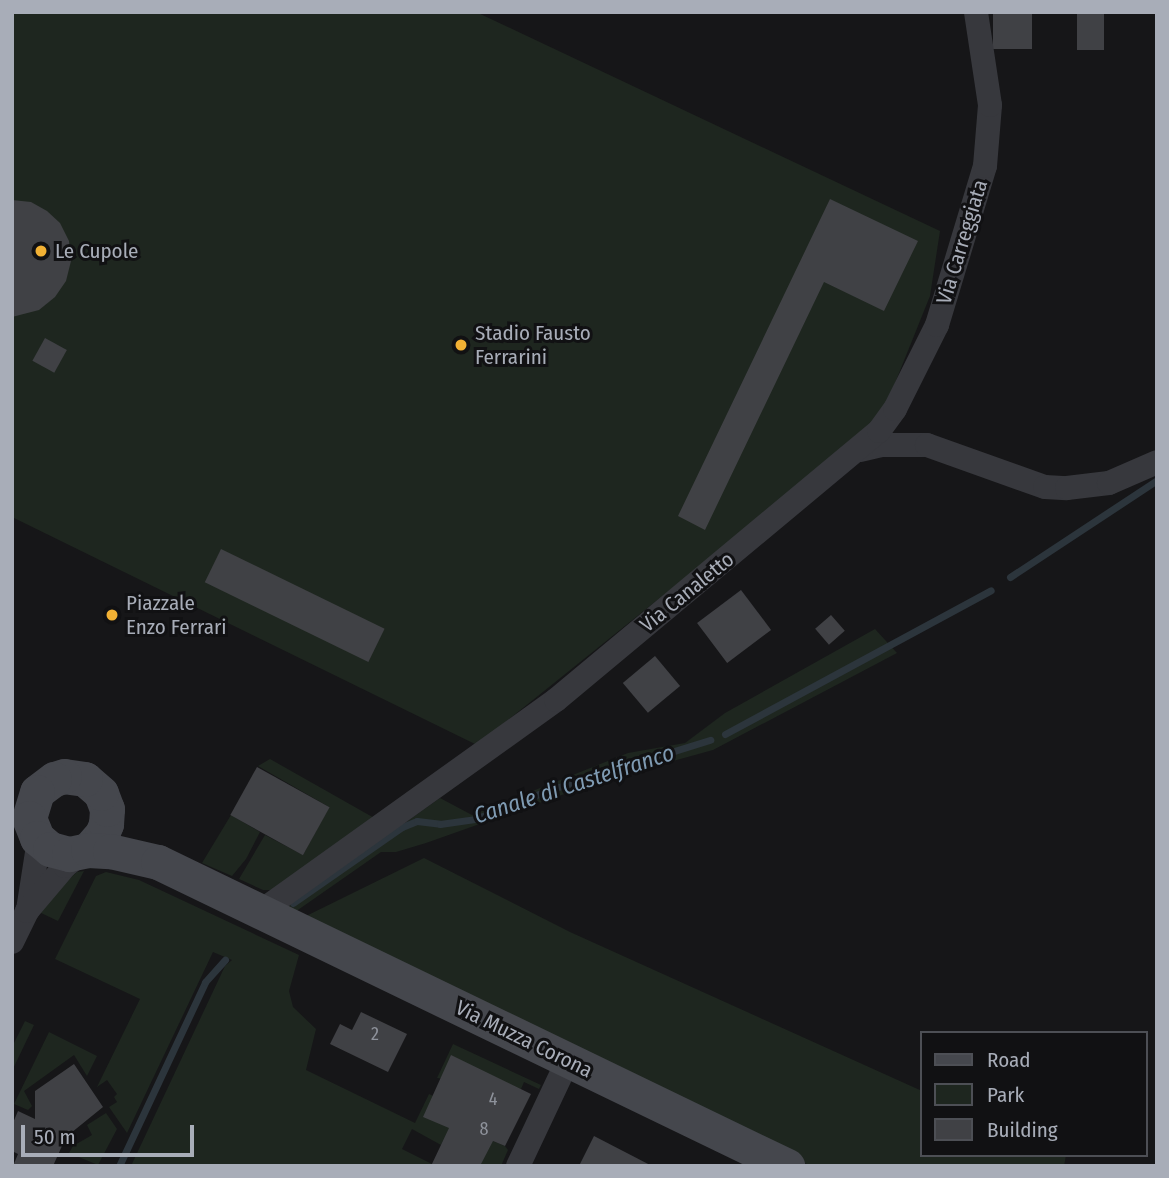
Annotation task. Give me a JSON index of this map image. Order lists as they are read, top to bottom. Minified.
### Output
{"streets":{"street":["Via Carreggiata","Via Canaletto","Via Muzza Corona"]},"crossings":[["Via Carreggiata","Via Canaletto"],["Via Canaletto","Via Muzza Corona"]],"water":["Canale di Castelfranco"],"places":["Le Cupole","Stadio Fausto Ferrarini","Piazzale Enzo Ferrari"],"house_numbers":["2","4","8"],"legend":["Road","Park","Building"],"scale_bar":"50 m"}
